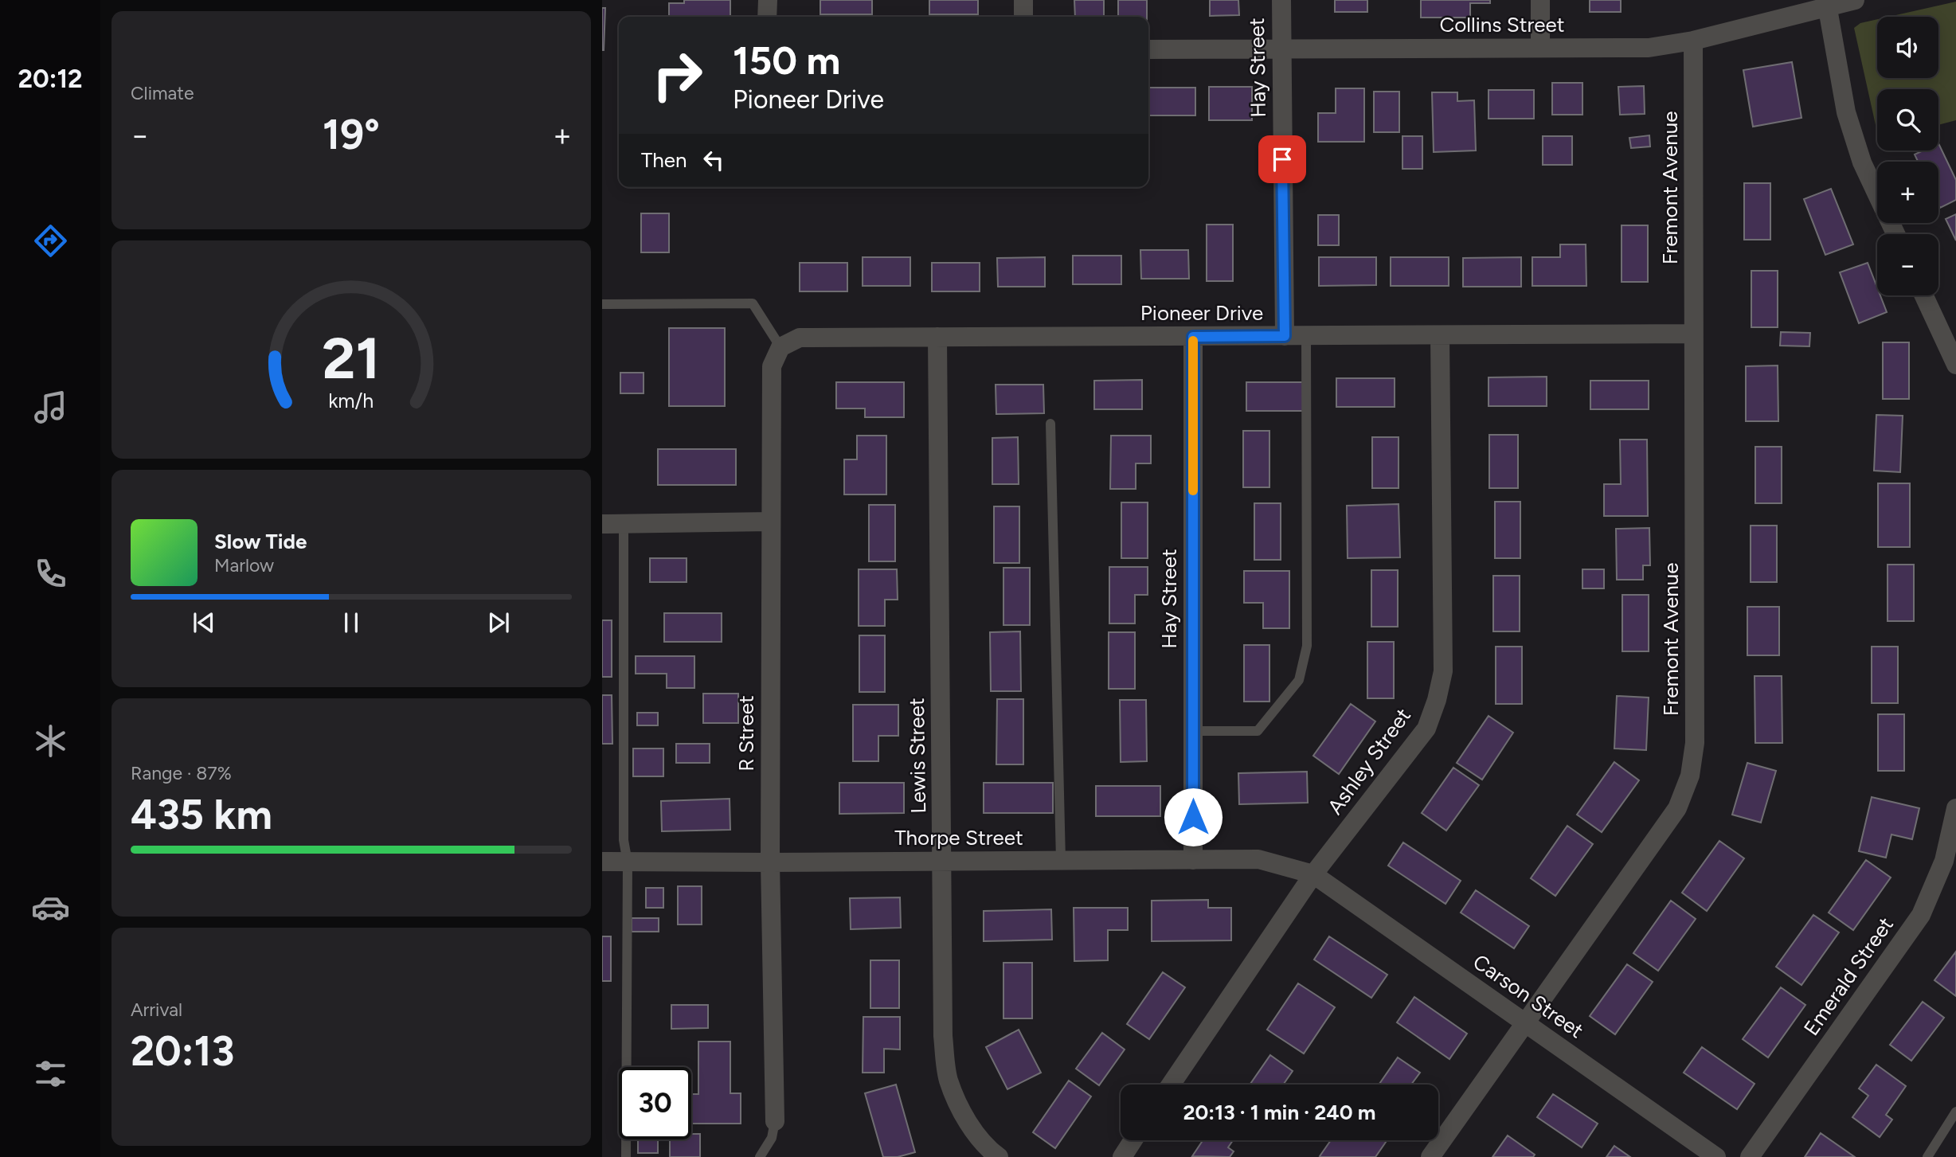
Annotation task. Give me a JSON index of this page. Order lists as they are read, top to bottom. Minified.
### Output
{"streets":{"street":["Collins Street","Hay Street","Fremont Avenue","Pioneer Drive","R Street","Lewis Street","Ashley Street","Thorpe Street","Emerald Street","Carson Street"]},"crossings":[["Collins Street","Hay Street"],["Collins Street","Fremont Avenue"],["Hay Street","Pioneer Drive"],["Hay Street","Thorpe Street"],["Fremont Avenue","Pioneer Drive"],["Fremont Avenue","Carson Street"],["Pioneer Drive","R Street"],["Pioneer Drive","Lewis Street"],["Pioneer Drive","Ashley Street"],["R Street","Thorpe Street"],["Lewis Street","Thorpe Street"],["Ashley Street","Thorpe Street"],["Ashley Street","Carson Street"],["Thorpe Street","Carson Street"]],"page":{"tabs":"20:12","tile":["Climate",["Range · 87%","435 km"],["Arrival","20:13"]],"map_buttons":["+","−"],"turn":["150 m","Pioneer Drive"],"heat":["−","19°","+"],"then":"Then","song":["Slow Tide","Marlow"],"limit":"30","trip":"20:13 · 1 min · 240 m","gauge":["21","km/h"]}}
